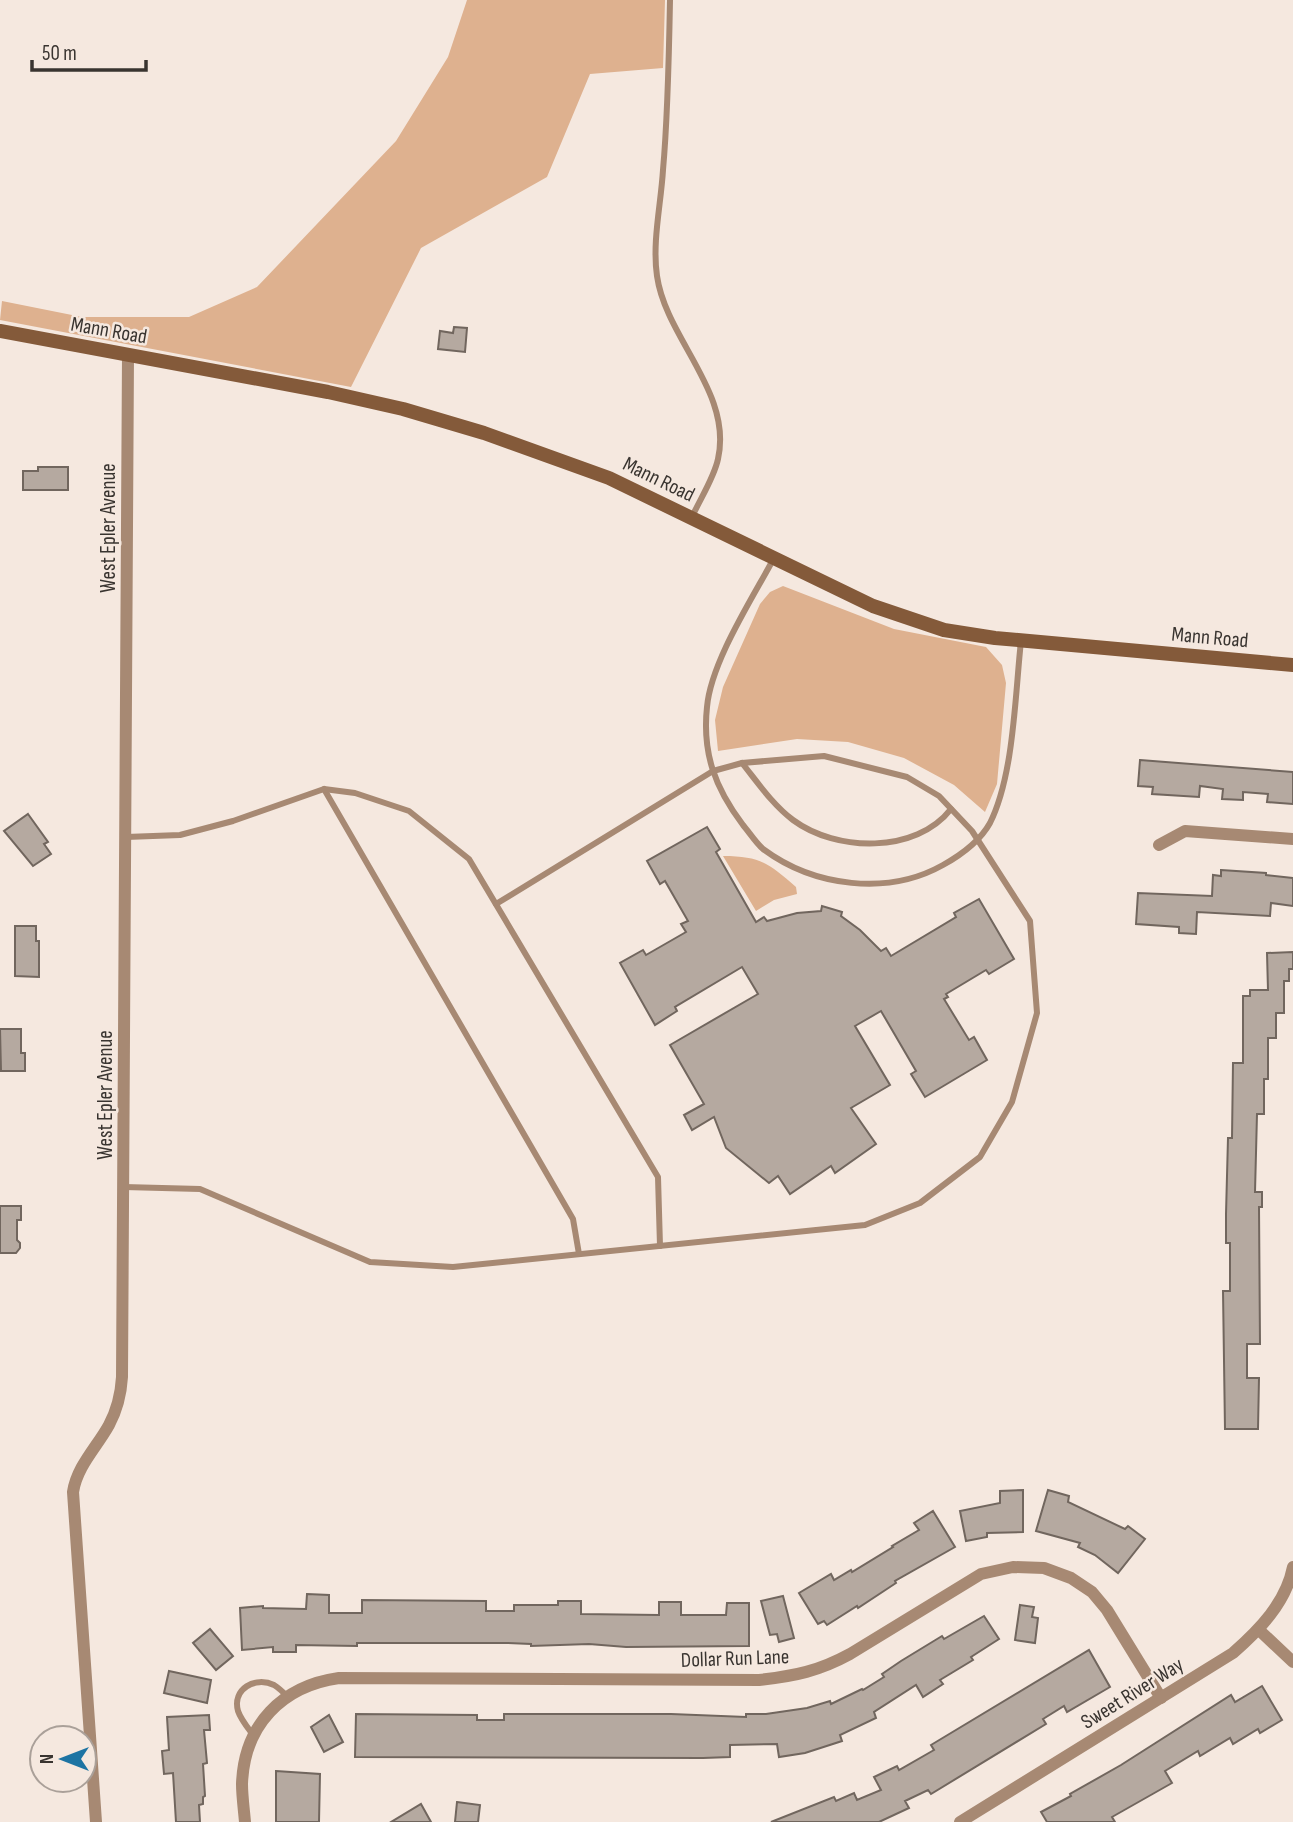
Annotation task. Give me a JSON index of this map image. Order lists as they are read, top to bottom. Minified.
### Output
{"streets":{"main road":["Mann Road"],"street":["West Epler Avenue","Dollar Run Lane","Sweet River Way"]},"crossings":[["Mann Road","West Epler Avenue"],["Dollar Run Lane","Sweet River Way"]],"scale_bar":"50 m","north":"left"}
